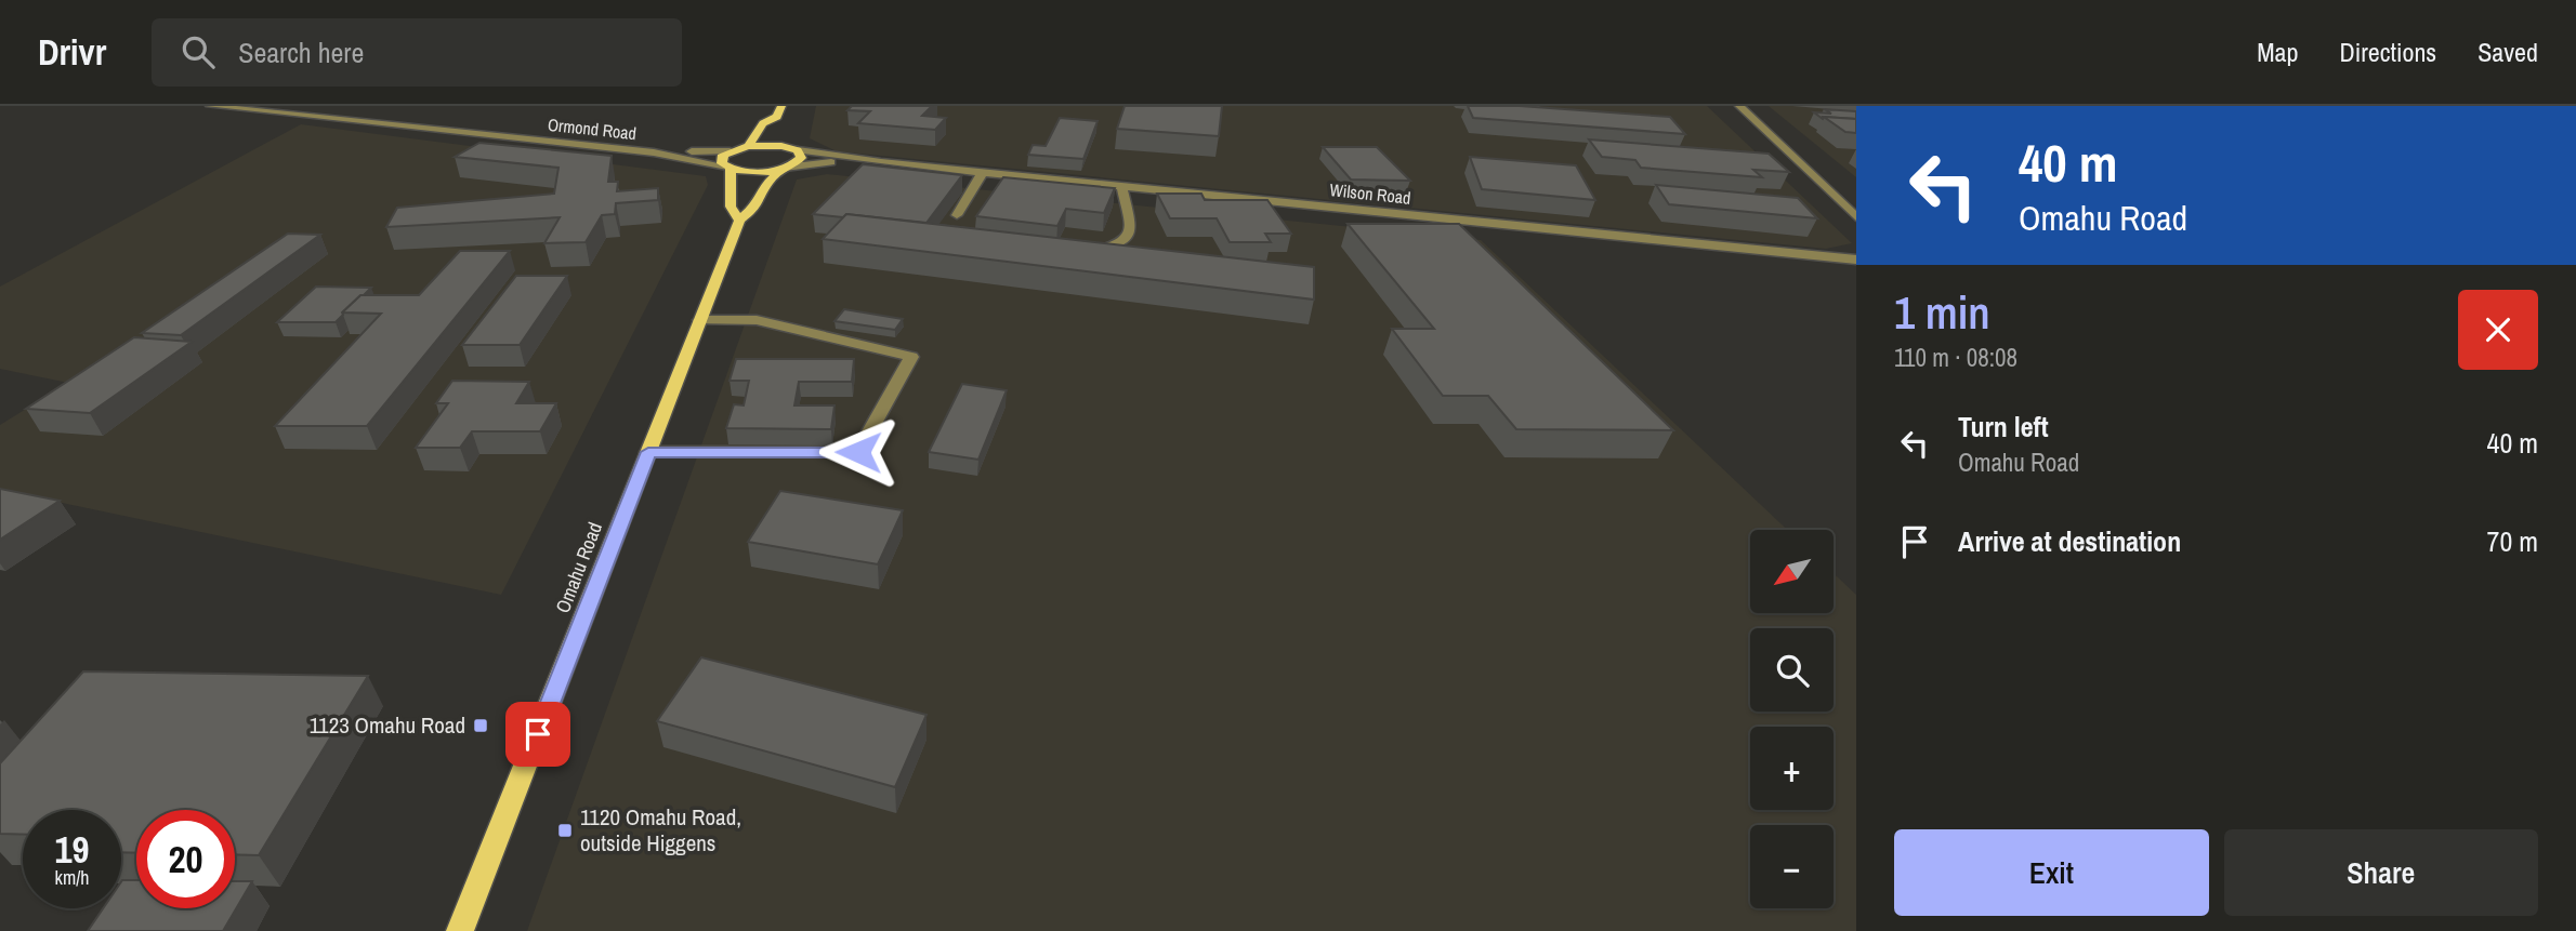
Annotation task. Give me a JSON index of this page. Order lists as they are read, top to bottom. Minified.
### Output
{"streets":{"main road":["Omahu Road"],"street":["Ormond Road","Wilson Road"]},"crossings":[["Wilson Road","Omahu Road"]],"places":{"transit":["1123 Omahu Road","1120 Omahu Road, outside Higgens"]},"north":"bottom left","page":{"header":"Drivr","search":"Search here","nav":["Map","Directions","Saved"],"turn":["40 m","Omahu Road"],"heading":["1 min","110 m · 08:08"],"list":[{"name":"Turn left","note":"Omahu Road","value":"40 m"},{"name":"Arrive at destination","value":"70 m"}],"map_buttons":["+","−"],"speed":"19 km/h","limit":"20","buttons":["Exit","Share"]}}
